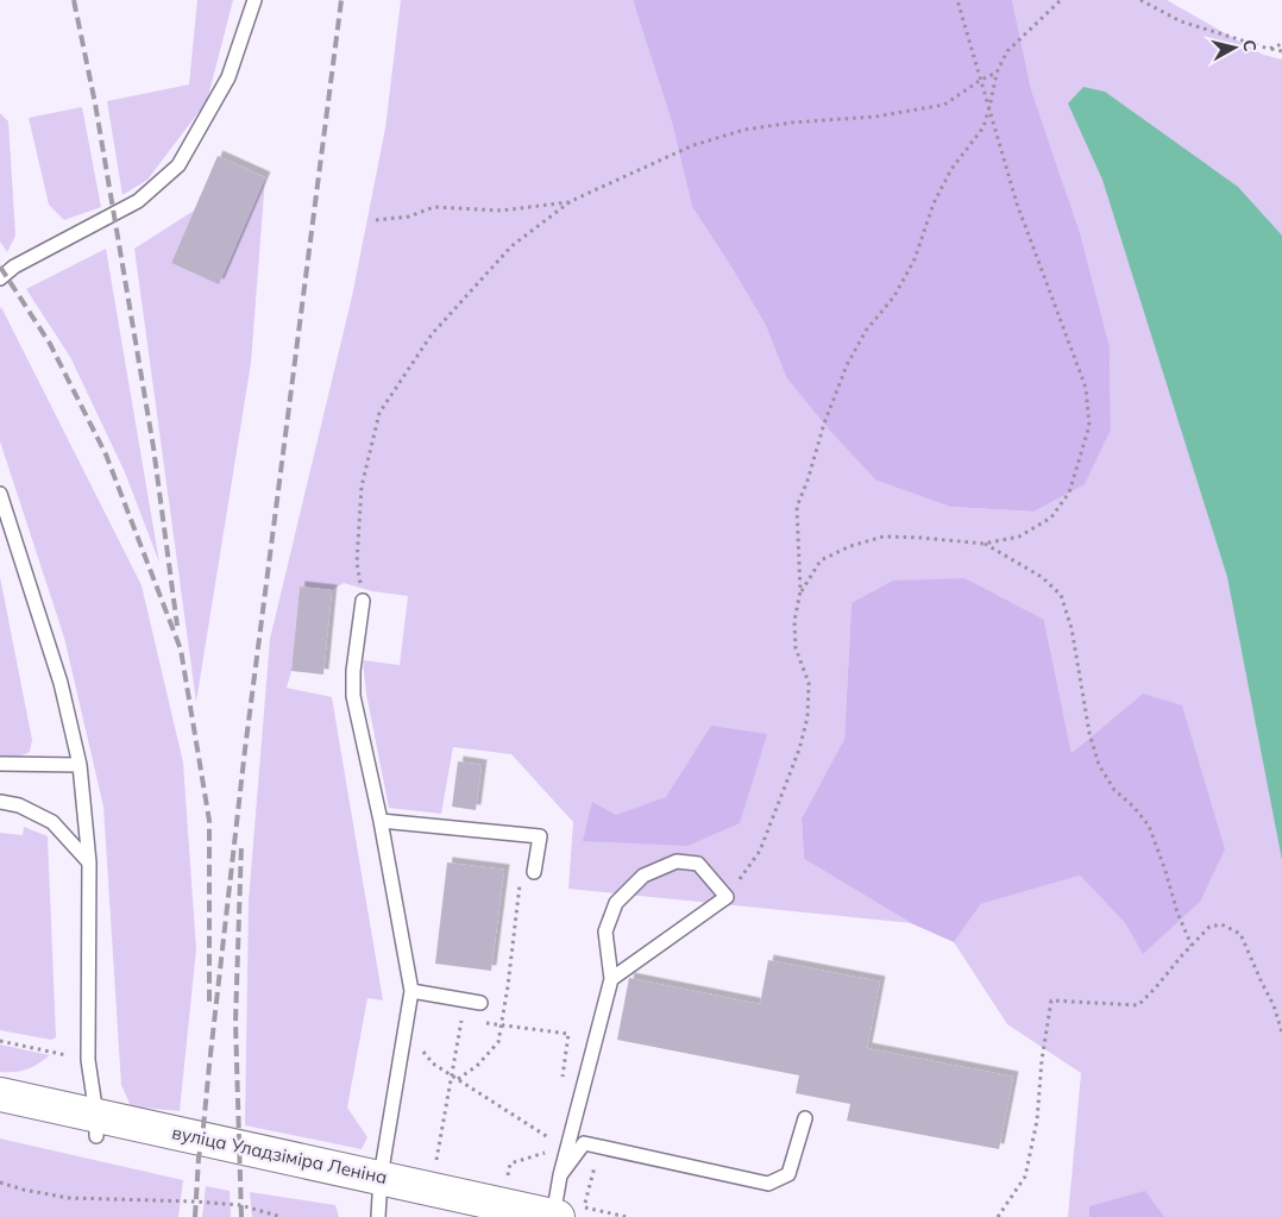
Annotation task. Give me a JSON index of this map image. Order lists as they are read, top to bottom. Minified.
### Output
{"streets":{"main road":["вуліца Уладзіміра Леніна"]},"north":"right"}
